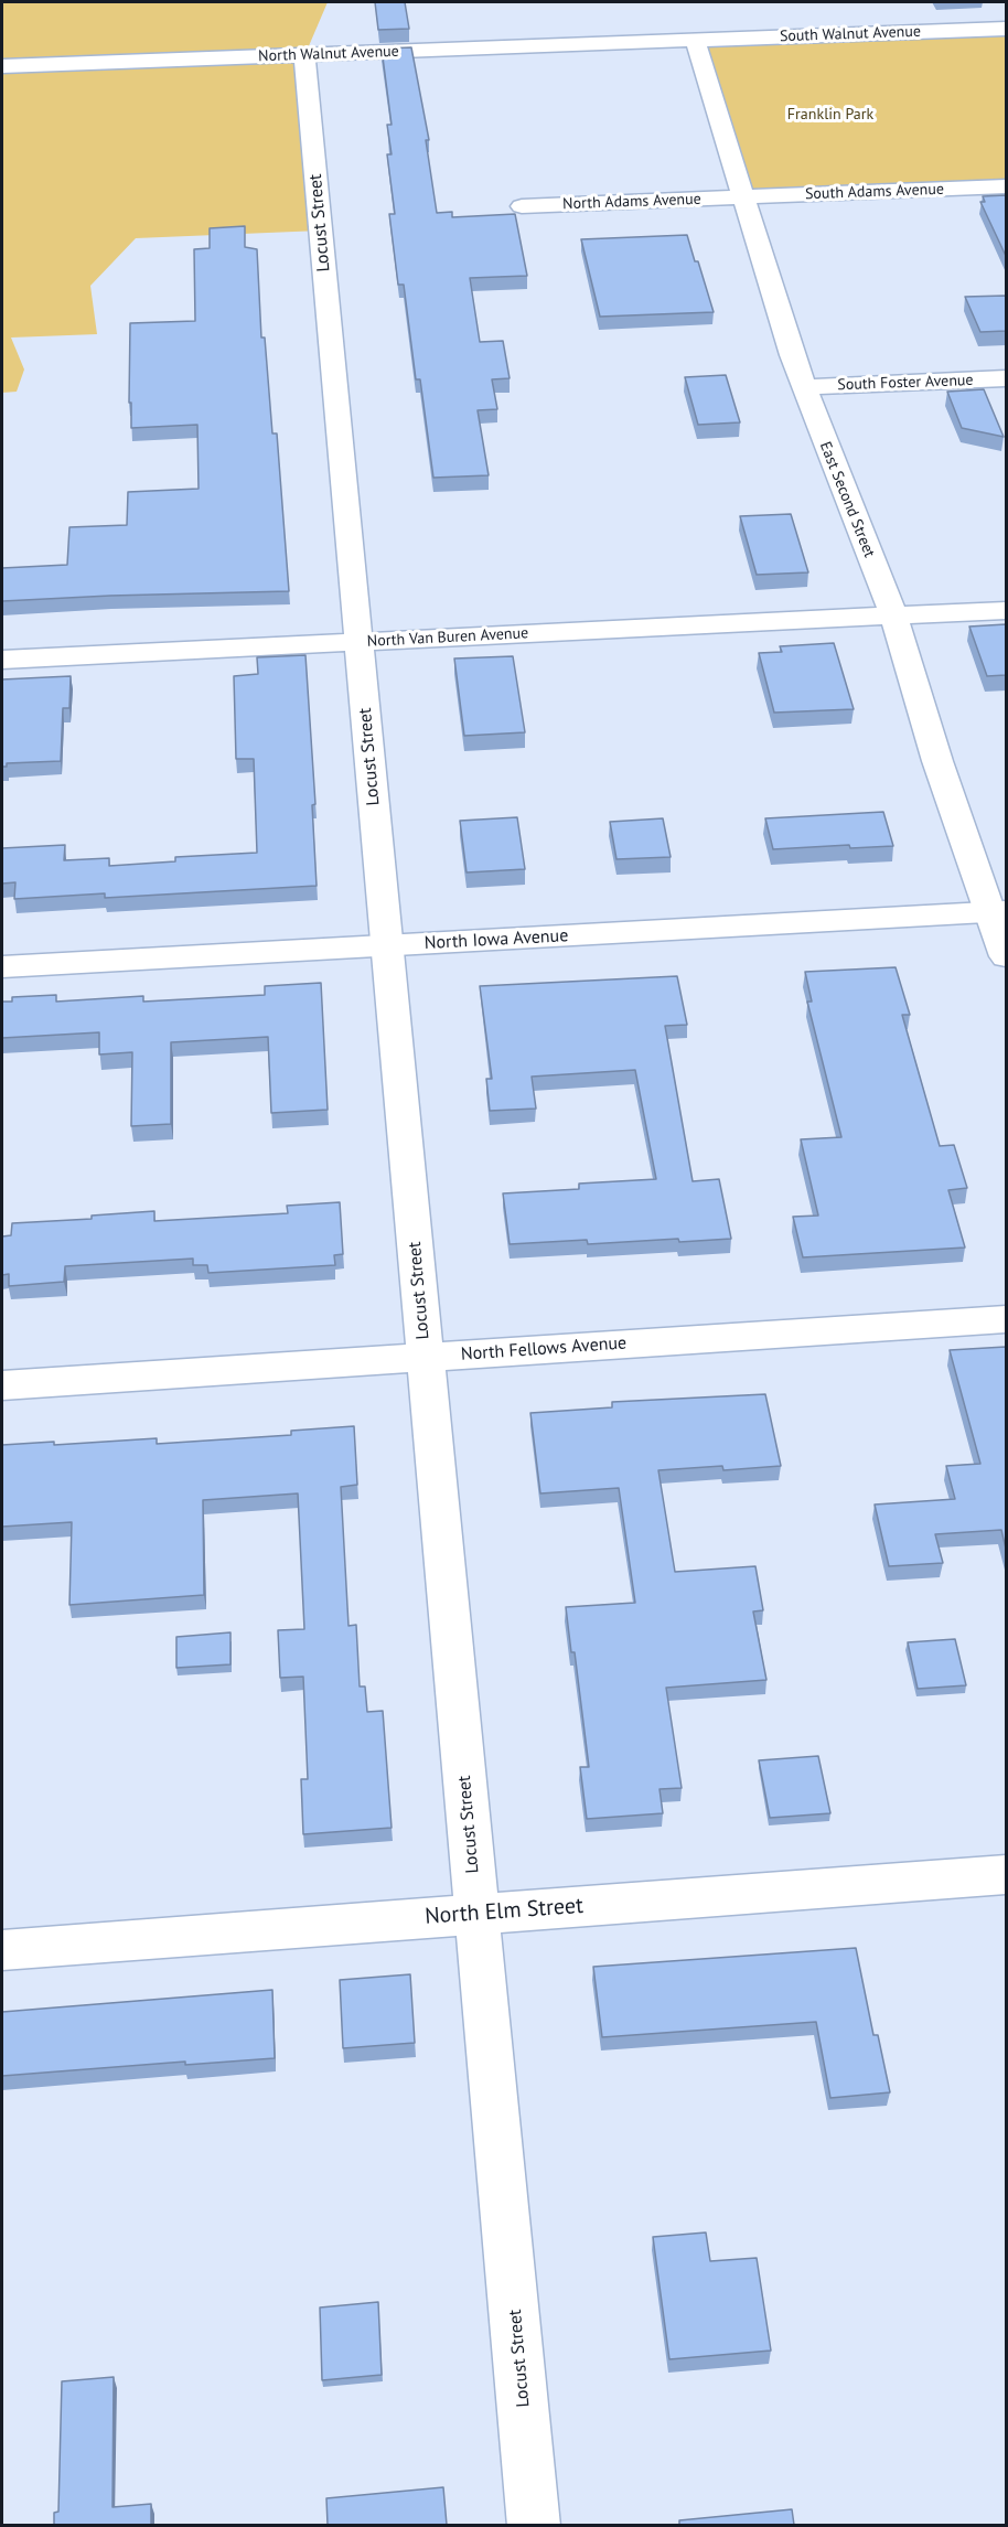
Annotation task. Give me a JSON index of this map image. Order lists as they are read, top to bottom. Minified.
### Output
{"streets":{"street":["South Walnut Avenue","North Walnut Avenue","South Adams Avenue","North Adams Avenue","Locust Street","South Foster Avenue","East Second Street","North Van Buren Avenue","North Iowa Avenue","North Fellows Avenue","North Elm Street"]},"crossings":[["South Walnut Avenue","North Walnut Avenue"],["South Walnut Avenue","East Second Street"],["North Walnut Avenue","Locust Street"],["North Walnut Avenue","East Second Street"],["South Adams Avenue","North Adams Avenue"],["South Adams Avenue","East Second Street"],["North Adams Avenue","East Second Street"],["Locust Street","North Van Buren Avenue"],["Locust Street","North Iowa Avenue"],["Locust Street","North Fellows Avenue"],["Locust Street","North Elm Street"],["South Foster Avenue","East Second Street"],["East Second Street","North Van Buren Avenue"],["East Second Street","North Iowa Avenue"]],"parks":["Franklin Park"]}
